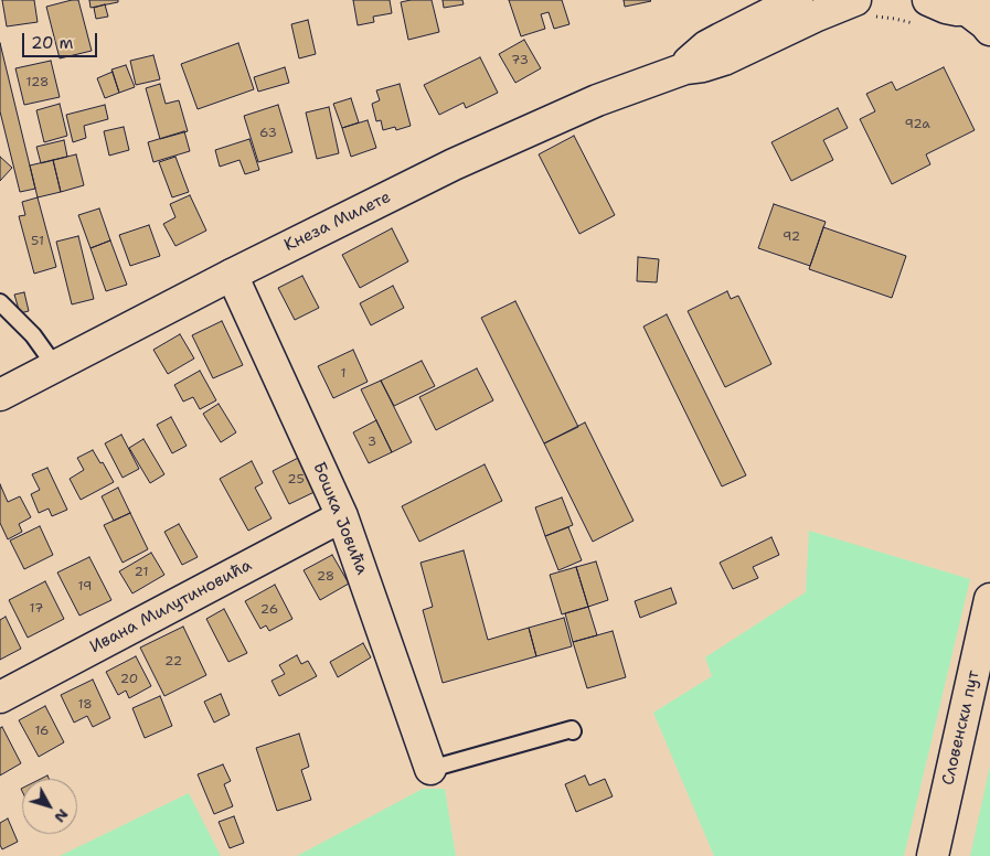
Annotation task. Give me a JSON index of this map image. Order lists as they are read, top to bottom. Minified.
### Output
{"streets":{"street":["Кнеза Милете","Бошка Јовића","Ивана Милутиновића","Словенски пут"]},"crossings":[["Кнеза Милете","Бошка Јовића"],["Бошка Јовића","Ивана Милутиновића"]],"house_numbers":["73","128","92a","63","92","51","1","3","25","21","28","19","17","26","22","20","18","16"],"scale_bar":"20 m","north":"bottom right"}
